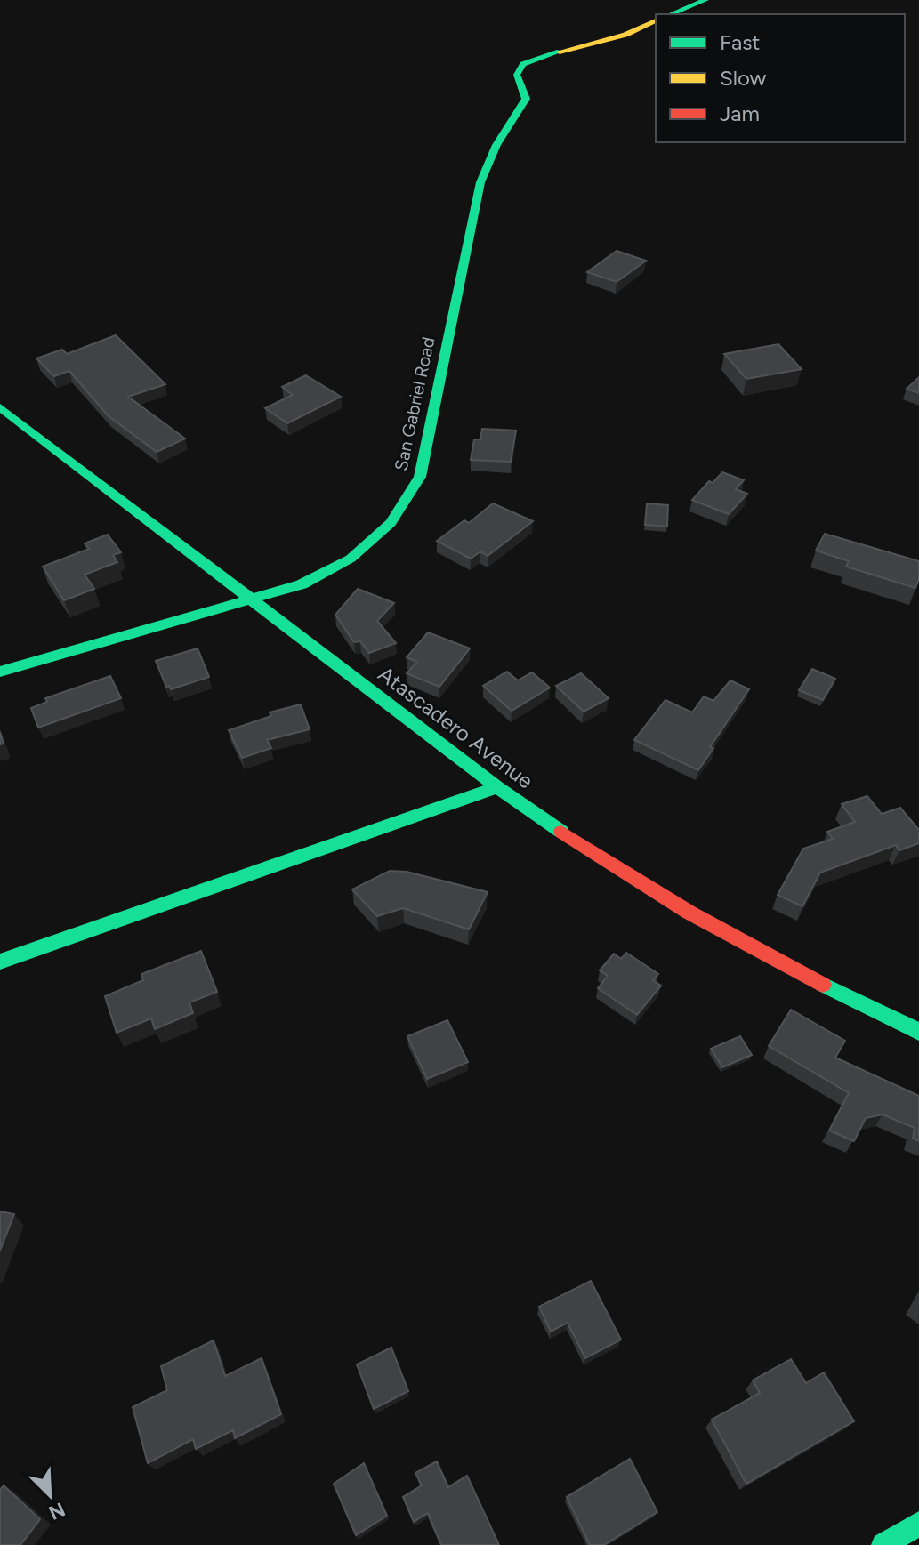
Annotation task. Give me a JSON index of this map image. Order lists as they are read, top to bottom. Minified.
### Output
{"streets":{"street":["San Gabriel Road","Atascadero Avenue"]},"crossings":[["San Gabriel Road","Atascadero Avenue"]],"legend":["Fast","Slow","Jam"],"north":"bottom right"}
